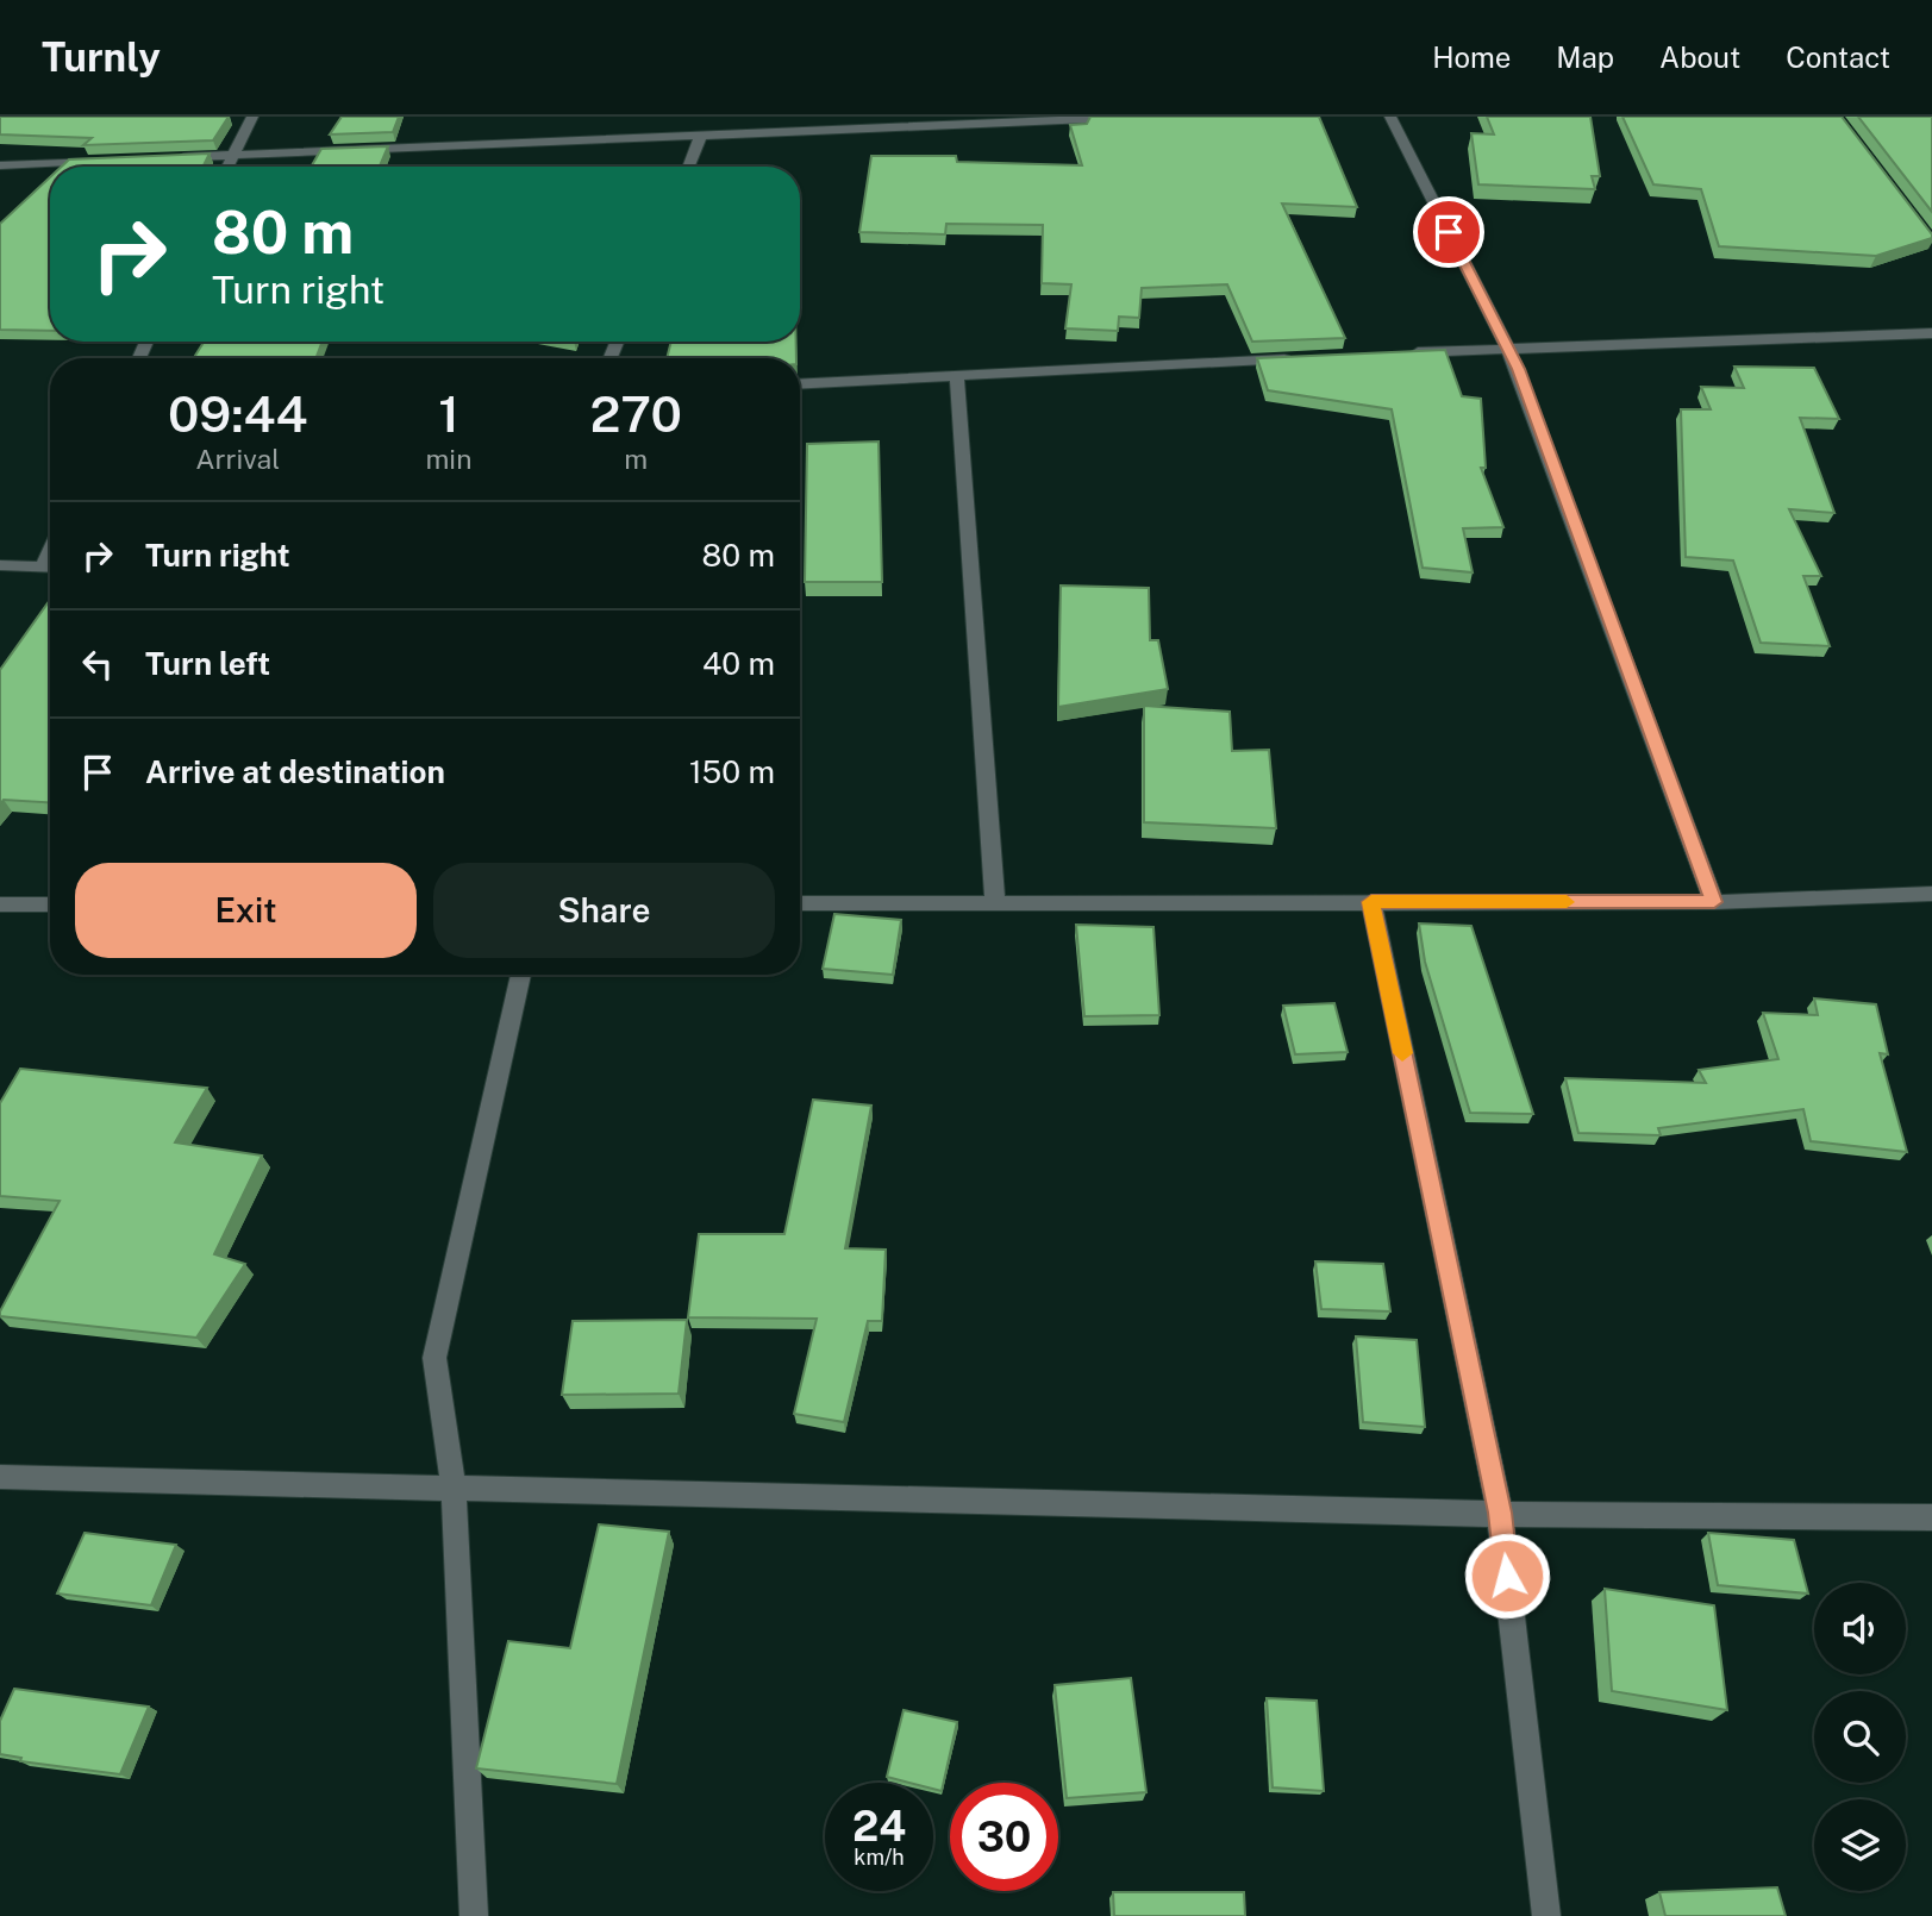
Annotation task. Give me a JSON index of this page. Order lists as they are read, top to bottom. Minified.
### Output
{"page":{"header":"Turnly","nav":["Home","Map","About","Contact"],"turn":["80 m","Turn right"],"eta":["09:44","Arrival","1","min","270","m"],"list":[{"name":"Turn right","value":"80 m"},{"name":"Turn left","value":"40 m"},{"name":"Arrive at destination","value":"150 m"}],"buttons":["Exit","Share"],"speed":"24 km/h","limit":"30"}}
